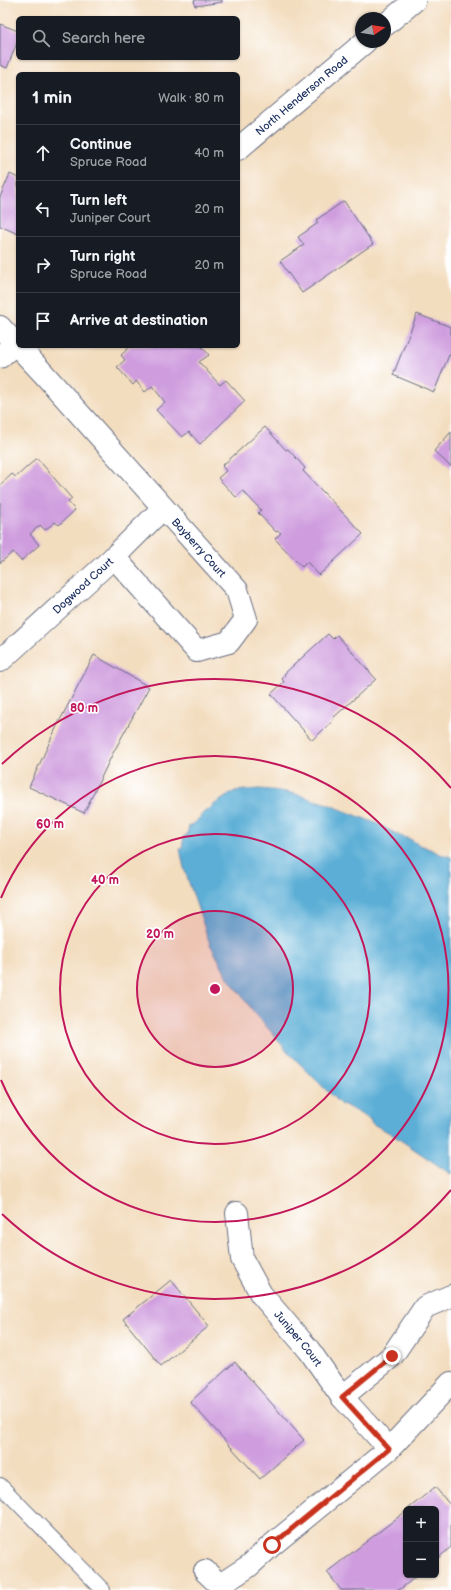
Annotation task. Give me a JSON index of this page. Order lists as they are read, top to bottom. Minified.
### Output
{"streets":{"street":["North Henderson Road","Bayberry Court","Dogwood Court","Juniper Court"]},"crossings":[["Bayberry Court","Dogwood Court"]],"north":"right","page":{"search":"Search here","heading":["1 min","Walk · 80 m"],"list":[["Continue","Spruce Road","40 m"],["Turn left","Juniper Court","20 m"],["Turn right","Spruce Road","20 m"],"Arrive at destination"],"map_buttons":["+","−"]},"rings":["80 m","60 m","40 m","20 m"]}
